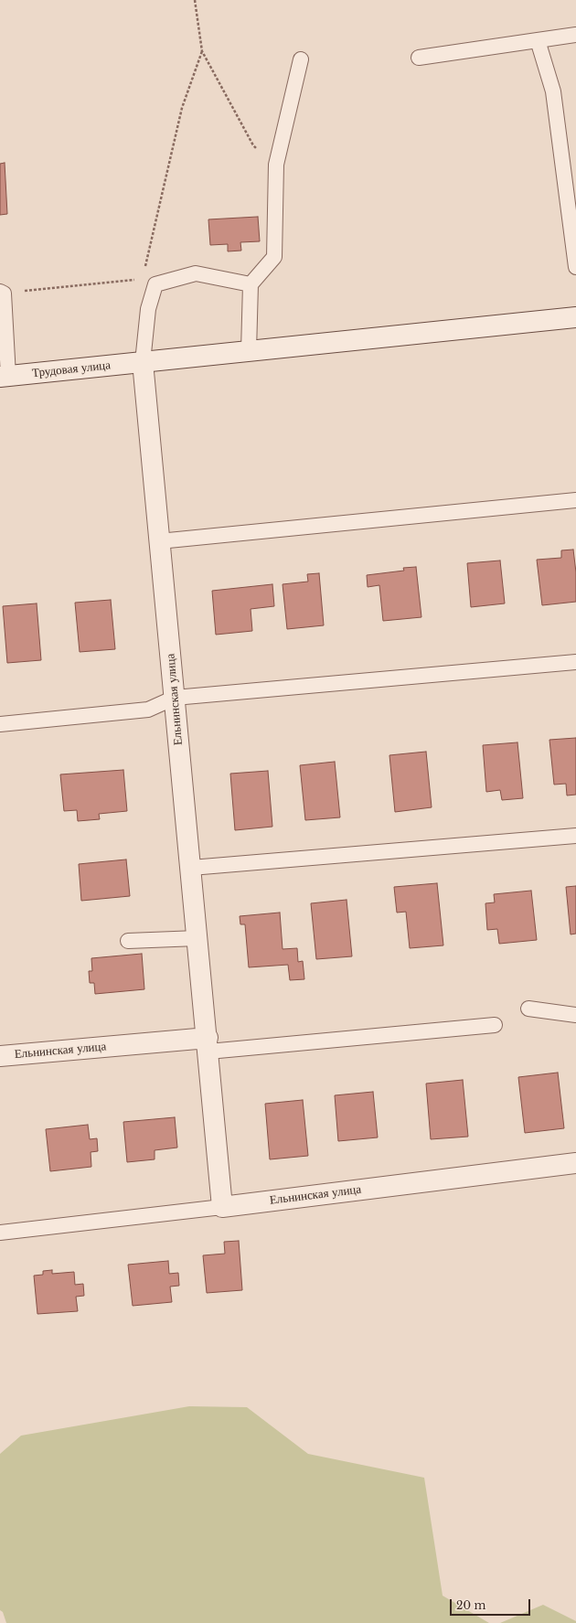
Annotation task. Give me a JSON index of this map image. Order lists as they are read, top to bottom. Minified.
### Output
{"streets":{"street":["Трудовая улица","Ельнинская улица"]},"crossings":[["Трудовая улица","Ельнинская улица"]],"scale_bar":"20 m"}
